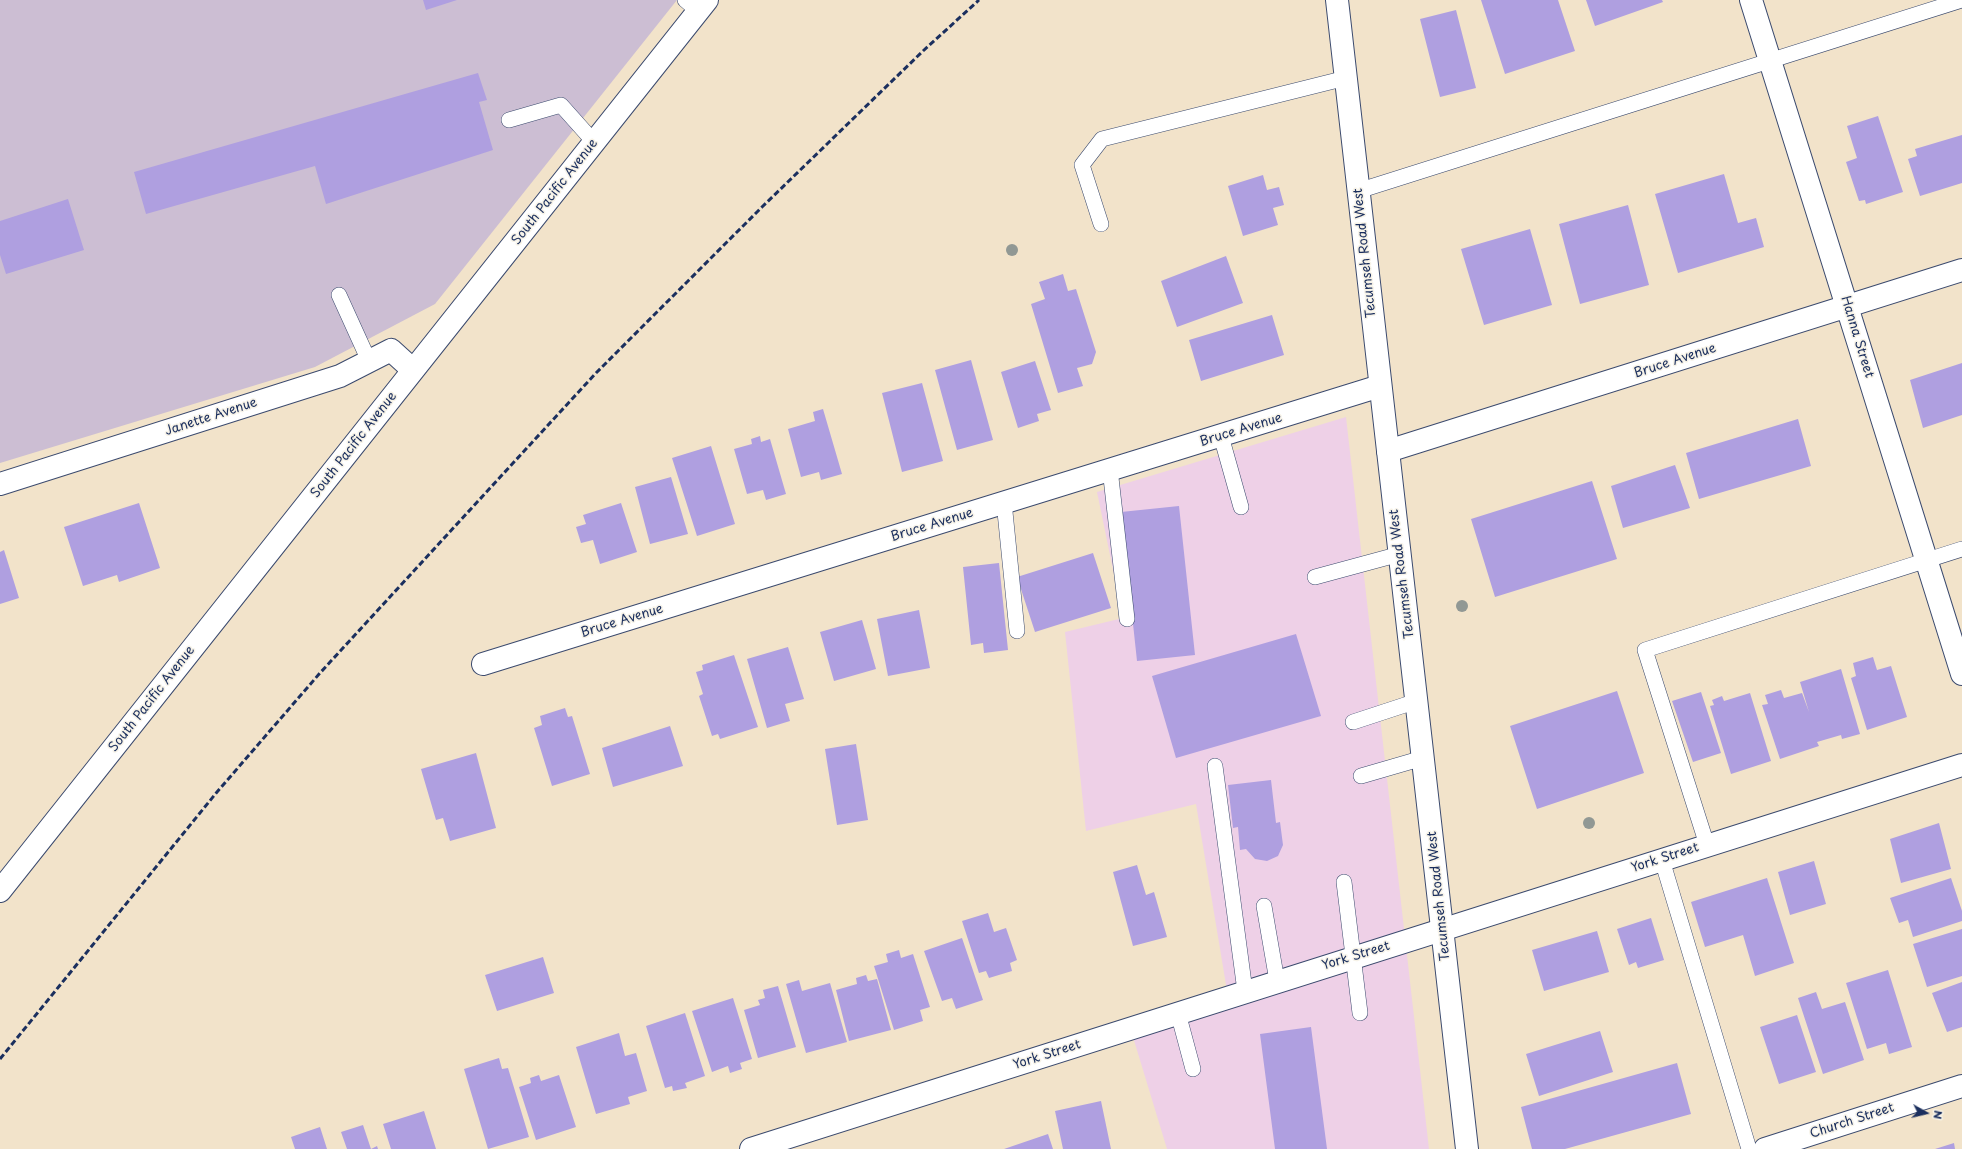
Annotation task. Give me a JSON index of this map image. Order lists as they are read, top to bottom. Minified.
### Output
{"streets":{"street":["South Pacific Avenue","Tecumseh Road West","Hanna Street","Bruce Avenue","Janette Avenue","York Street","Church Street"]},"crossings":[["South Pacific Avenue","Janette Avenue"],["Tecumseh Road West","Bruce Avenue"],["Tecumseh Road West","York Street"],["Hanna Street","Bruce Avenue"]],"north":"right"}
